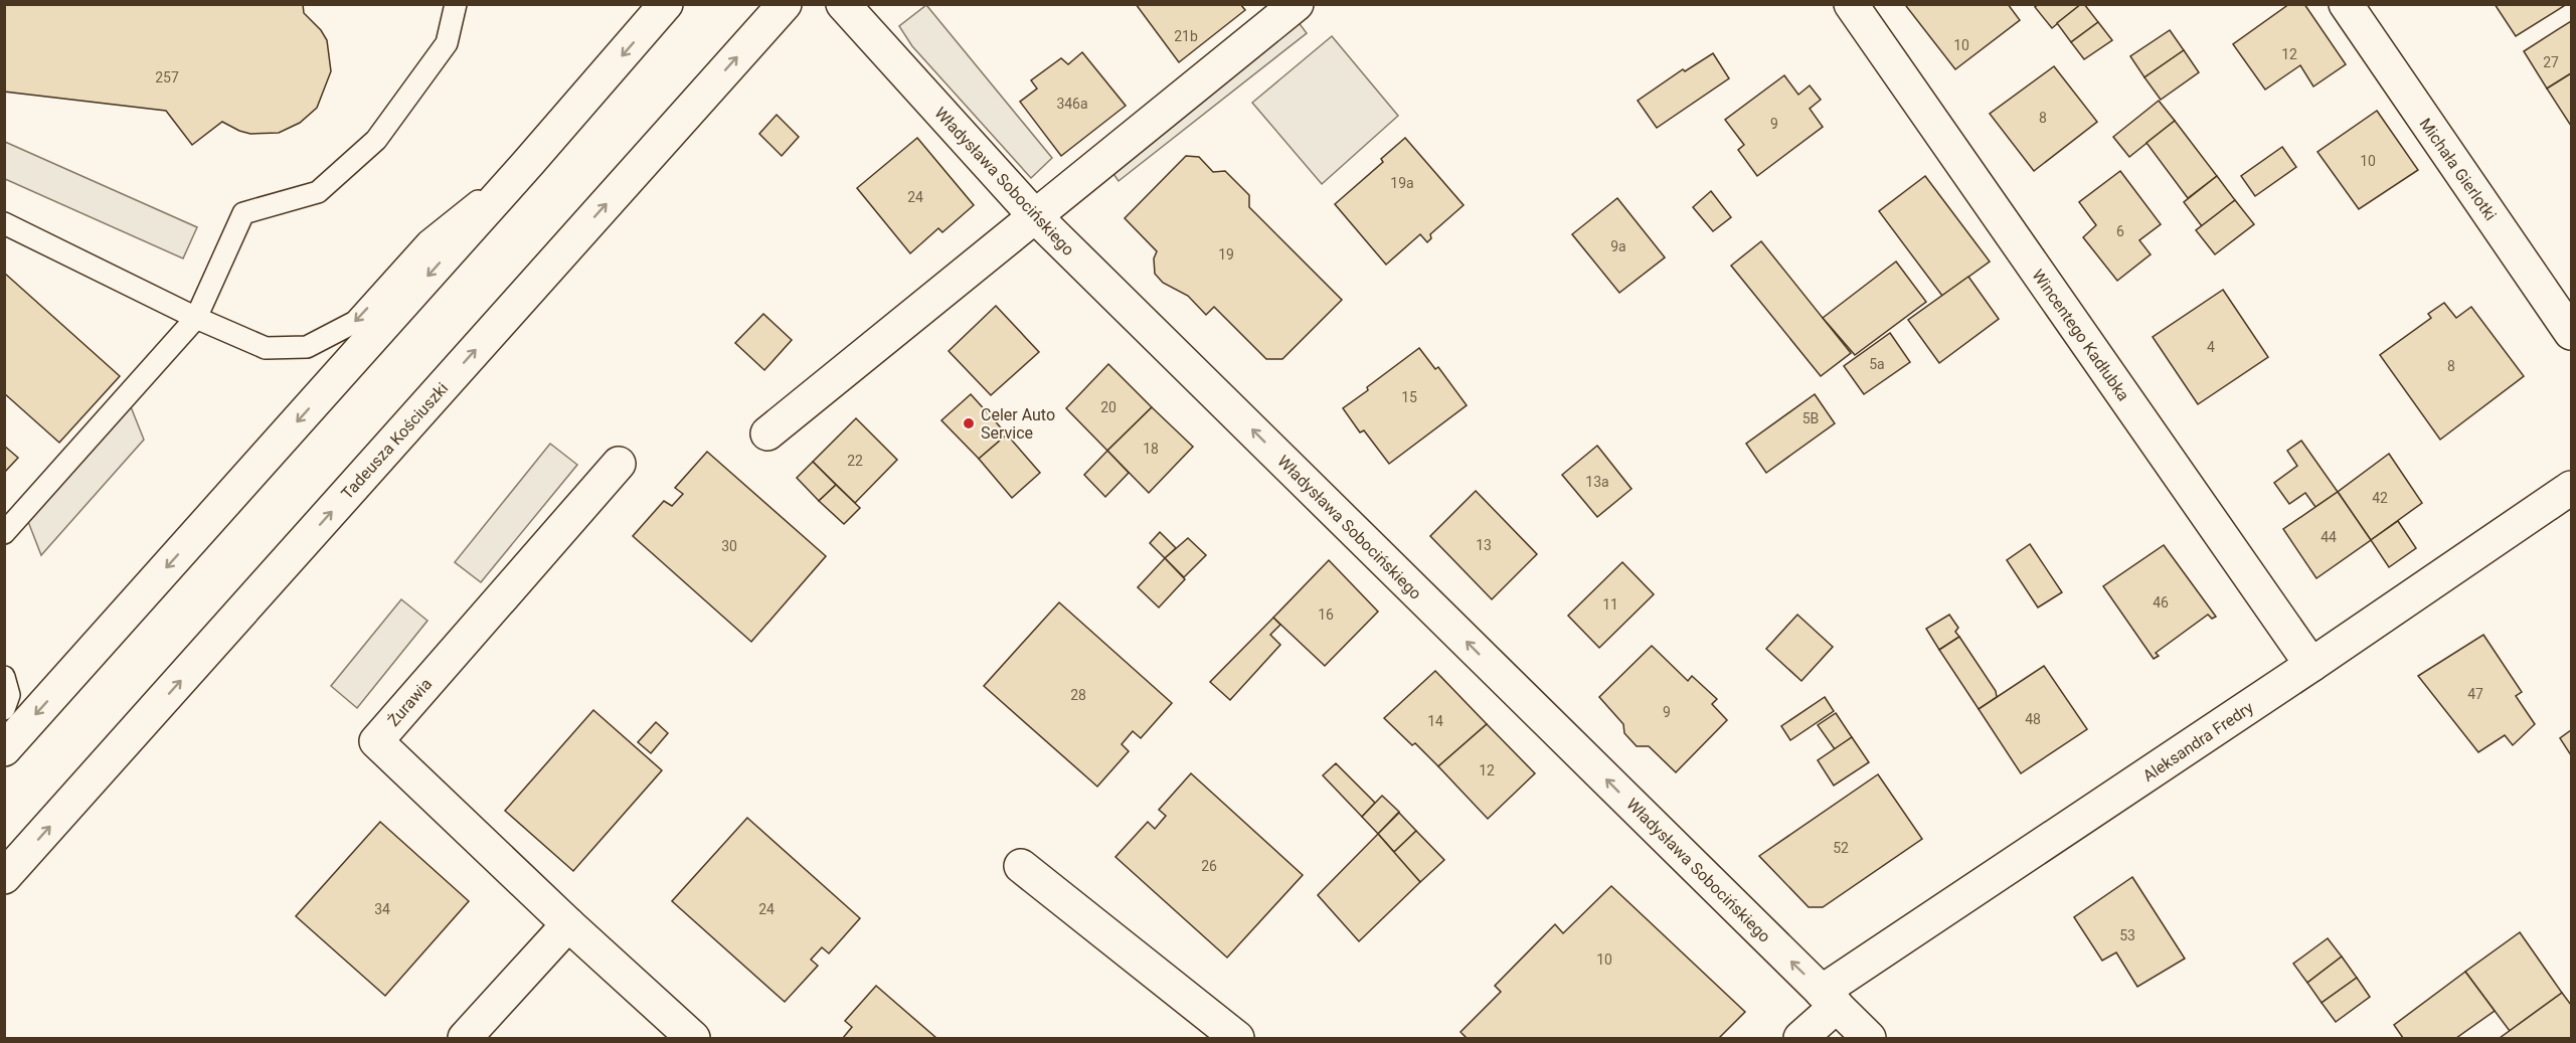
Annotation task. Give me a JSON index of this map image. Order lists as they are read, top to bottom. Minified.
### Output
{"streets":{"street":["Michała Gierlotki","Władysława Sobocińskiego","Wincentego Kadłubka","Tadeusza Kościuszki","Żurawia","Aleksandra Fredry"]},"crossings":[["Władysława Sobocińskiego","Aleksandra Fredry"],["Wincentego Kadłubka","Aleksandra Fredry"]],"one_way":["Władysława Sobocińskiego"],"places":["Celer Auto Service"],"house_numbers":["21b","10","12","27","257","346a","8","9","10","19a","24","6","9a","19","4","5a","8","15","20","5B","18","22","13a","42","44","13","30","46","11","16","47","28","9","48","14","12","52","26","34","24","53","10"]}
